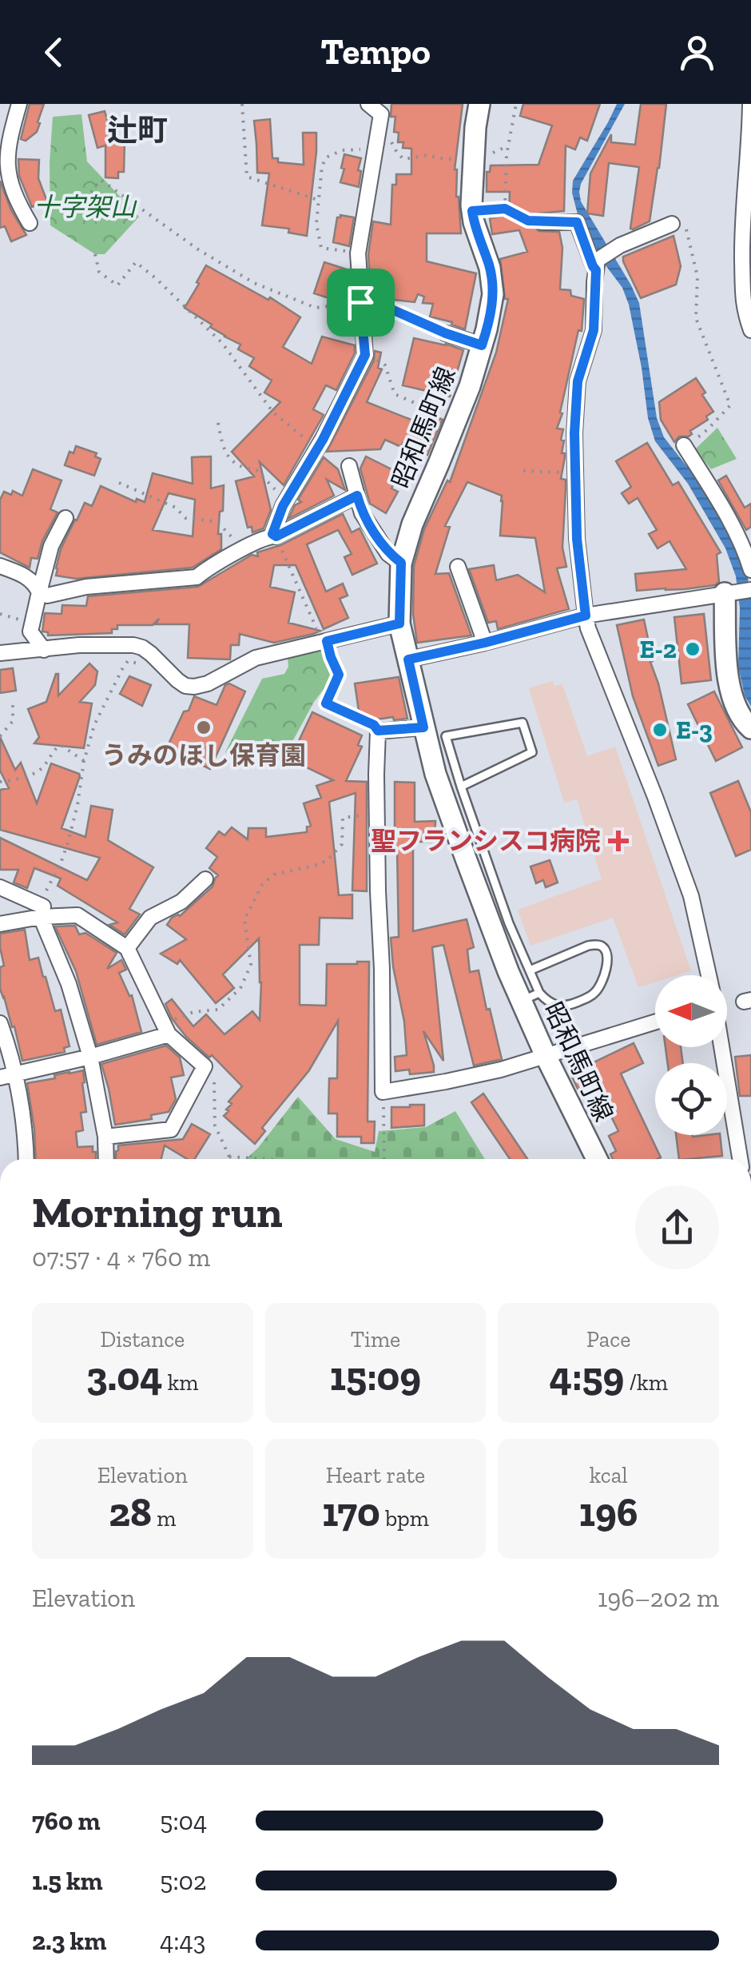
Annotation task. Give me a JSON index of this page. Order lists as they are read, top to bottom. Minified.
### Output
{"streets":{"main road":["昭和馬町線"]},"districts":["辻町"],"parks":["十字架山"],"places":{"other":["E-2","うみのほし保育園","E-3"],"health":["聖フランシスコ病院"]},"north":"left","page":{"header":"Tempo","heading":["Morning run","07:57 · 4 × 760 m"],"stats":[["Distance","3.04 km"],["Time","15:09"],["Pace","4:59 /km"],["Elevation","28 m"],["Heart rate","170 bpm"],["kcal","196"]],"chart":["Elevation","196–202 m"],"list":[{"name":"760 m","note":"5:04"},{"name":"1.5 km","note":"5:02"},{"name":"2.3 km","note":"4:43"}]}}
